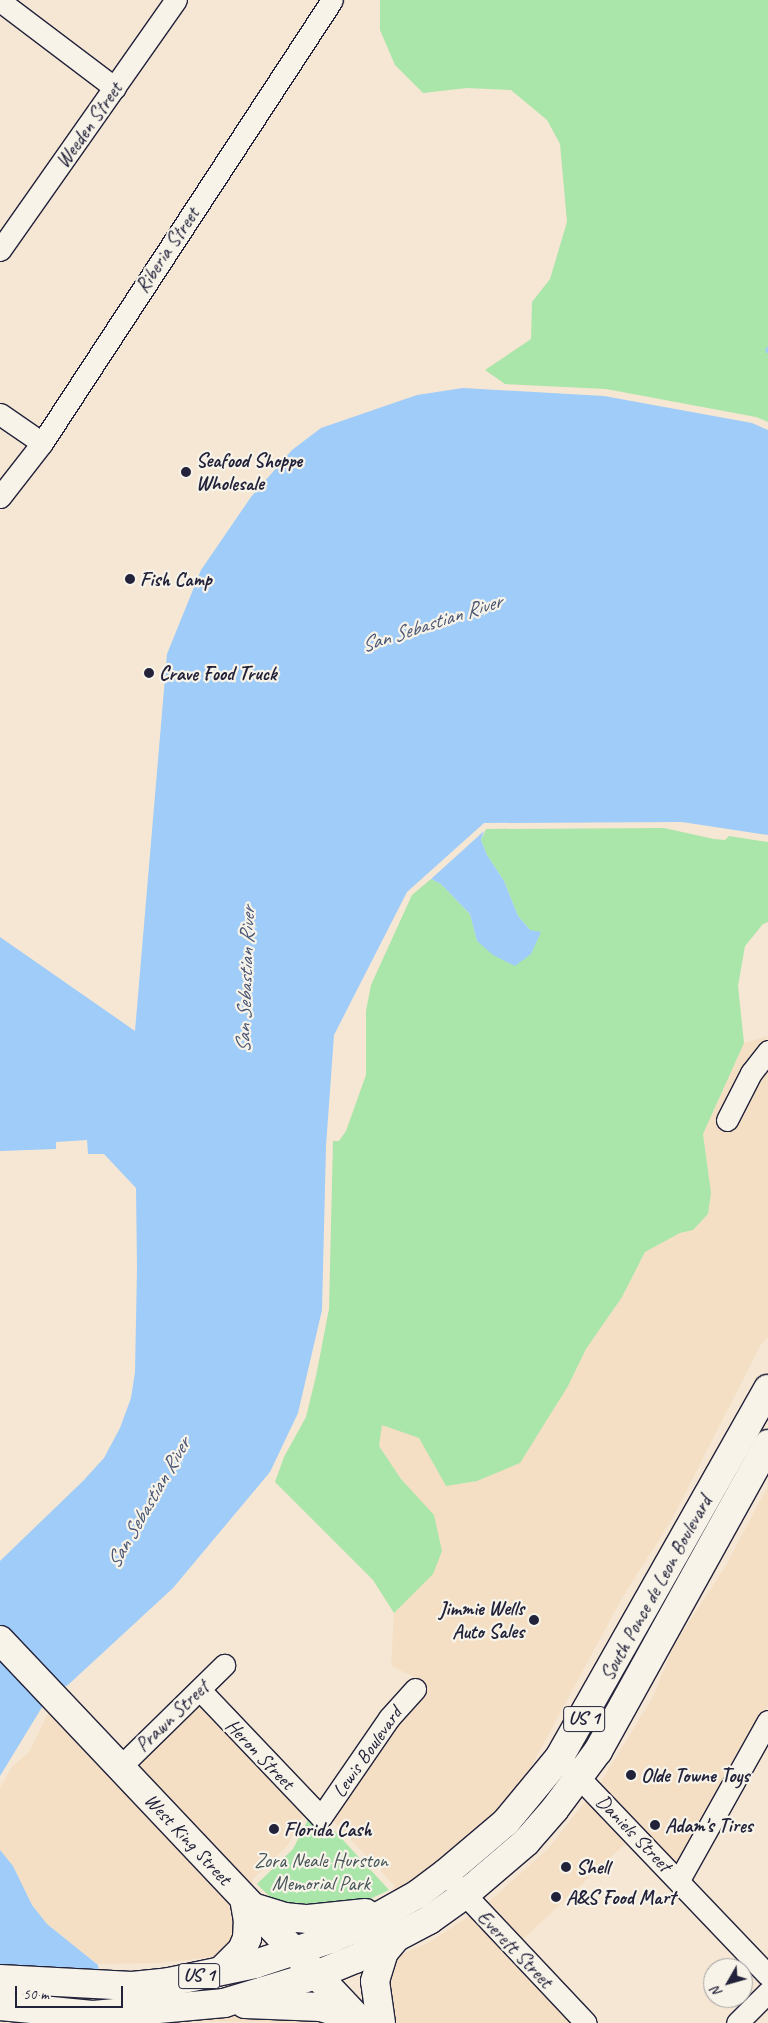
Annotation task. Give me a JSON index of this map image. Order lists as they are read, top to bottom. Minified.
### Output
{"streets":{"main road":["South Ponce de Leon Boulevard","US 1","West King Street"],"street":["Weeden Street","Riberia Street","Prawn Street","Lewis Boulevard","Heron Street","Daniels Street","Everett Street"]},"crossings":[["South Ponce de Leon Boulevard","US 1"],["South Ponce de Leon Boulevard","Daniels Street"],["South Ponce de Leon Boulevard","West King Street"],["South Ponce de Leon Boulevard","Everett Street"],["Prawn Street","Heron Street"],["Prawn Street","West King Street"],["US 1","West King Street"],["Lewis Boulevard","Heron Street"]],"water":["San Sebastian River"],"parks":["Zora Neale Hurston Memorial Park"],"places":["Seafood Shoppe Wholesale","Fish Camp","Crave Food Truck","Jimmie Wells Auto Sales","Olde Towne Toys","Adam's Tires","Florida Cash","Shell","A&S Food Mart"],"scale_bar":"50 m","north":"bottom left"}
